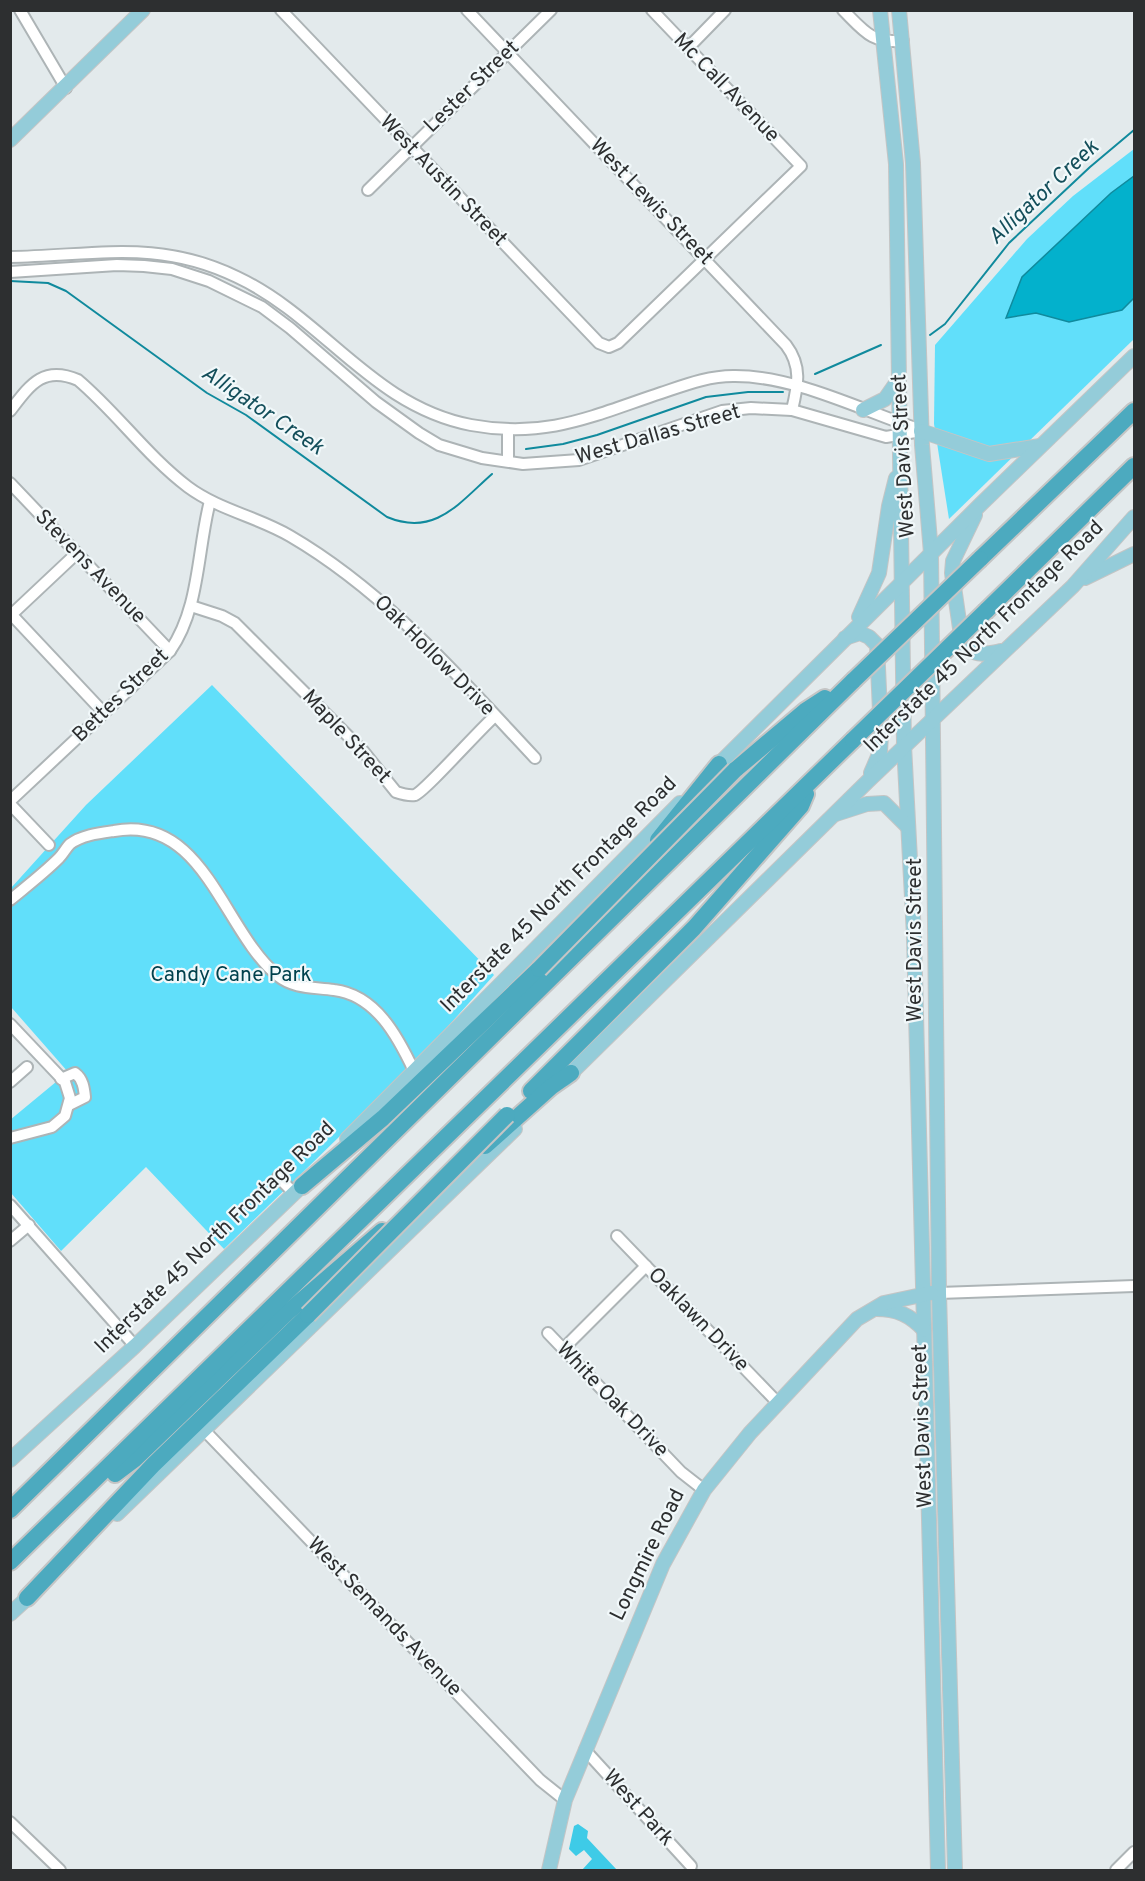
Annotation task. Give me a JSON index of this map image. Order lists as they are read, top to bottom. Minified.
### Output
{"streets":{"main road":["West Davis Street","Interstate 45 North Frontage Road","Longmire Road"],"street":["Lester Street","Mc Call Avenue","West Austin Street","West Lewis Street","West Dallas Street","Stevens Avenue","Oak Hollow Drive","Bettes Street","Maple Street","Oaklawn Drive","White Oak Drive","West Semands Avenue","West Park"]},"crossings":[["Lester Street","West Austin Street"],["Lester Street","West Lewis Street"],["Mc Call Avenue","West Austin Street"],["Mc Call Avenue","West Lewis Street"],["West Austin Street","West Lewis Street"],["West Lewis Street","West Dallas Street"],["West Dallas Street","West Davis Street"],["West Davis Street","Interstate 45 North Frontage Road"],["West Davis Street","Longmire Road"],["Stevens Avenue","Bettes Street"],["Interstate 45 North Frontage Road","West Semands Avenue"],["Oak Hollow Drive","Bettes Street"],["Oak Hollow Drive","Maple Street"],["Bettes Street","Maple Street"],["Oaklawn Drive","Longmire Road"],["White Oak Drive","Longmire Road"],["Longmire Road","West Semands Avenue"],["Longmire Road","West Park"]],"water":["Alligator Creek"],"parks":["Candy Cane Park"]}
